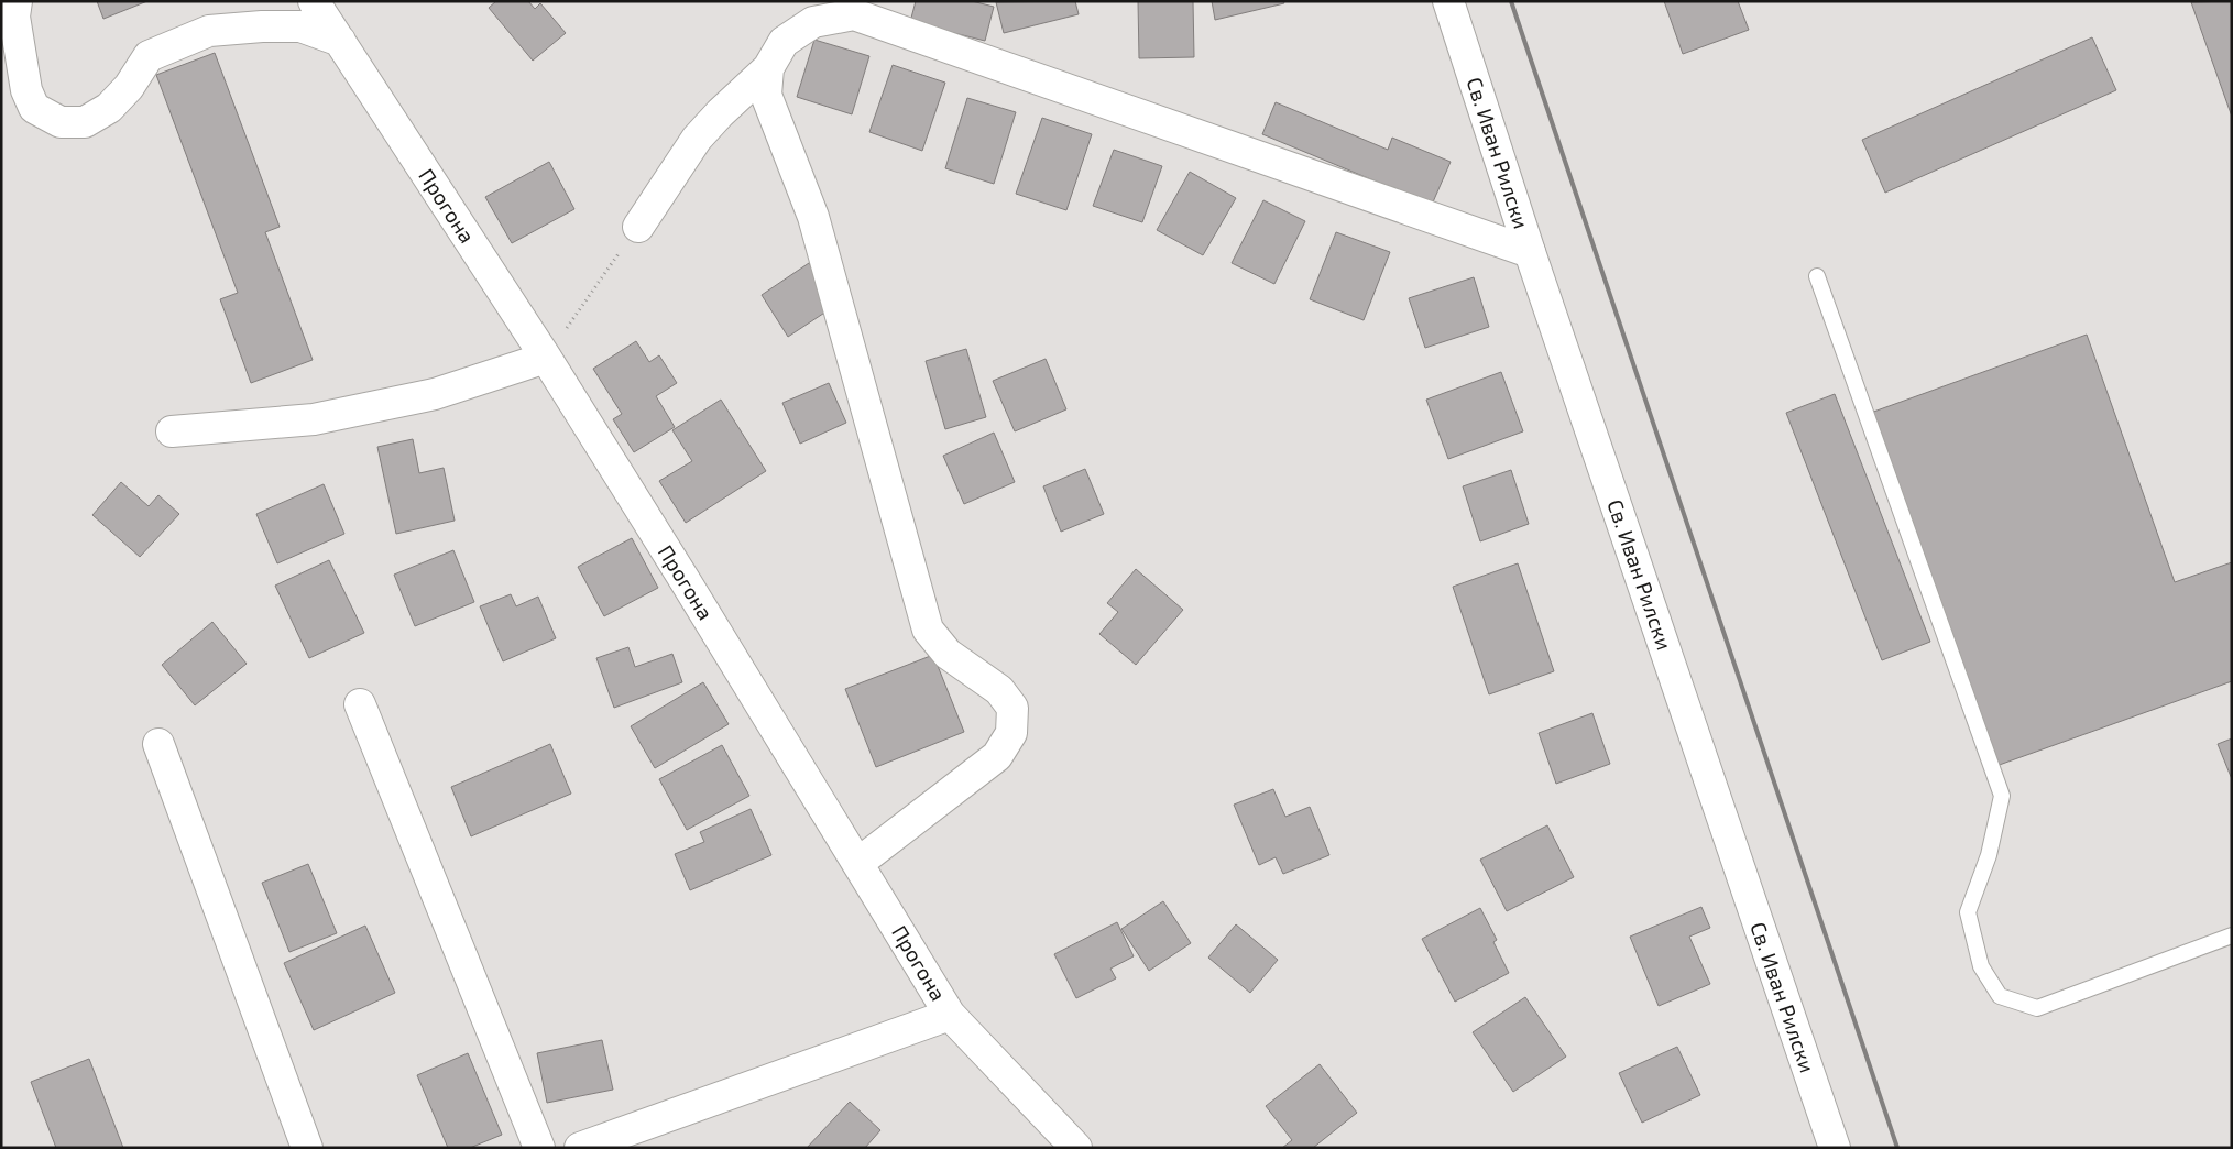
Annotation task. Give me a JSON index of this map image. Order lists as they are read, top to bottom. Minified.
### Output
{"streets":{"street":["Св. Иван Рилски","Прогона"]}}
